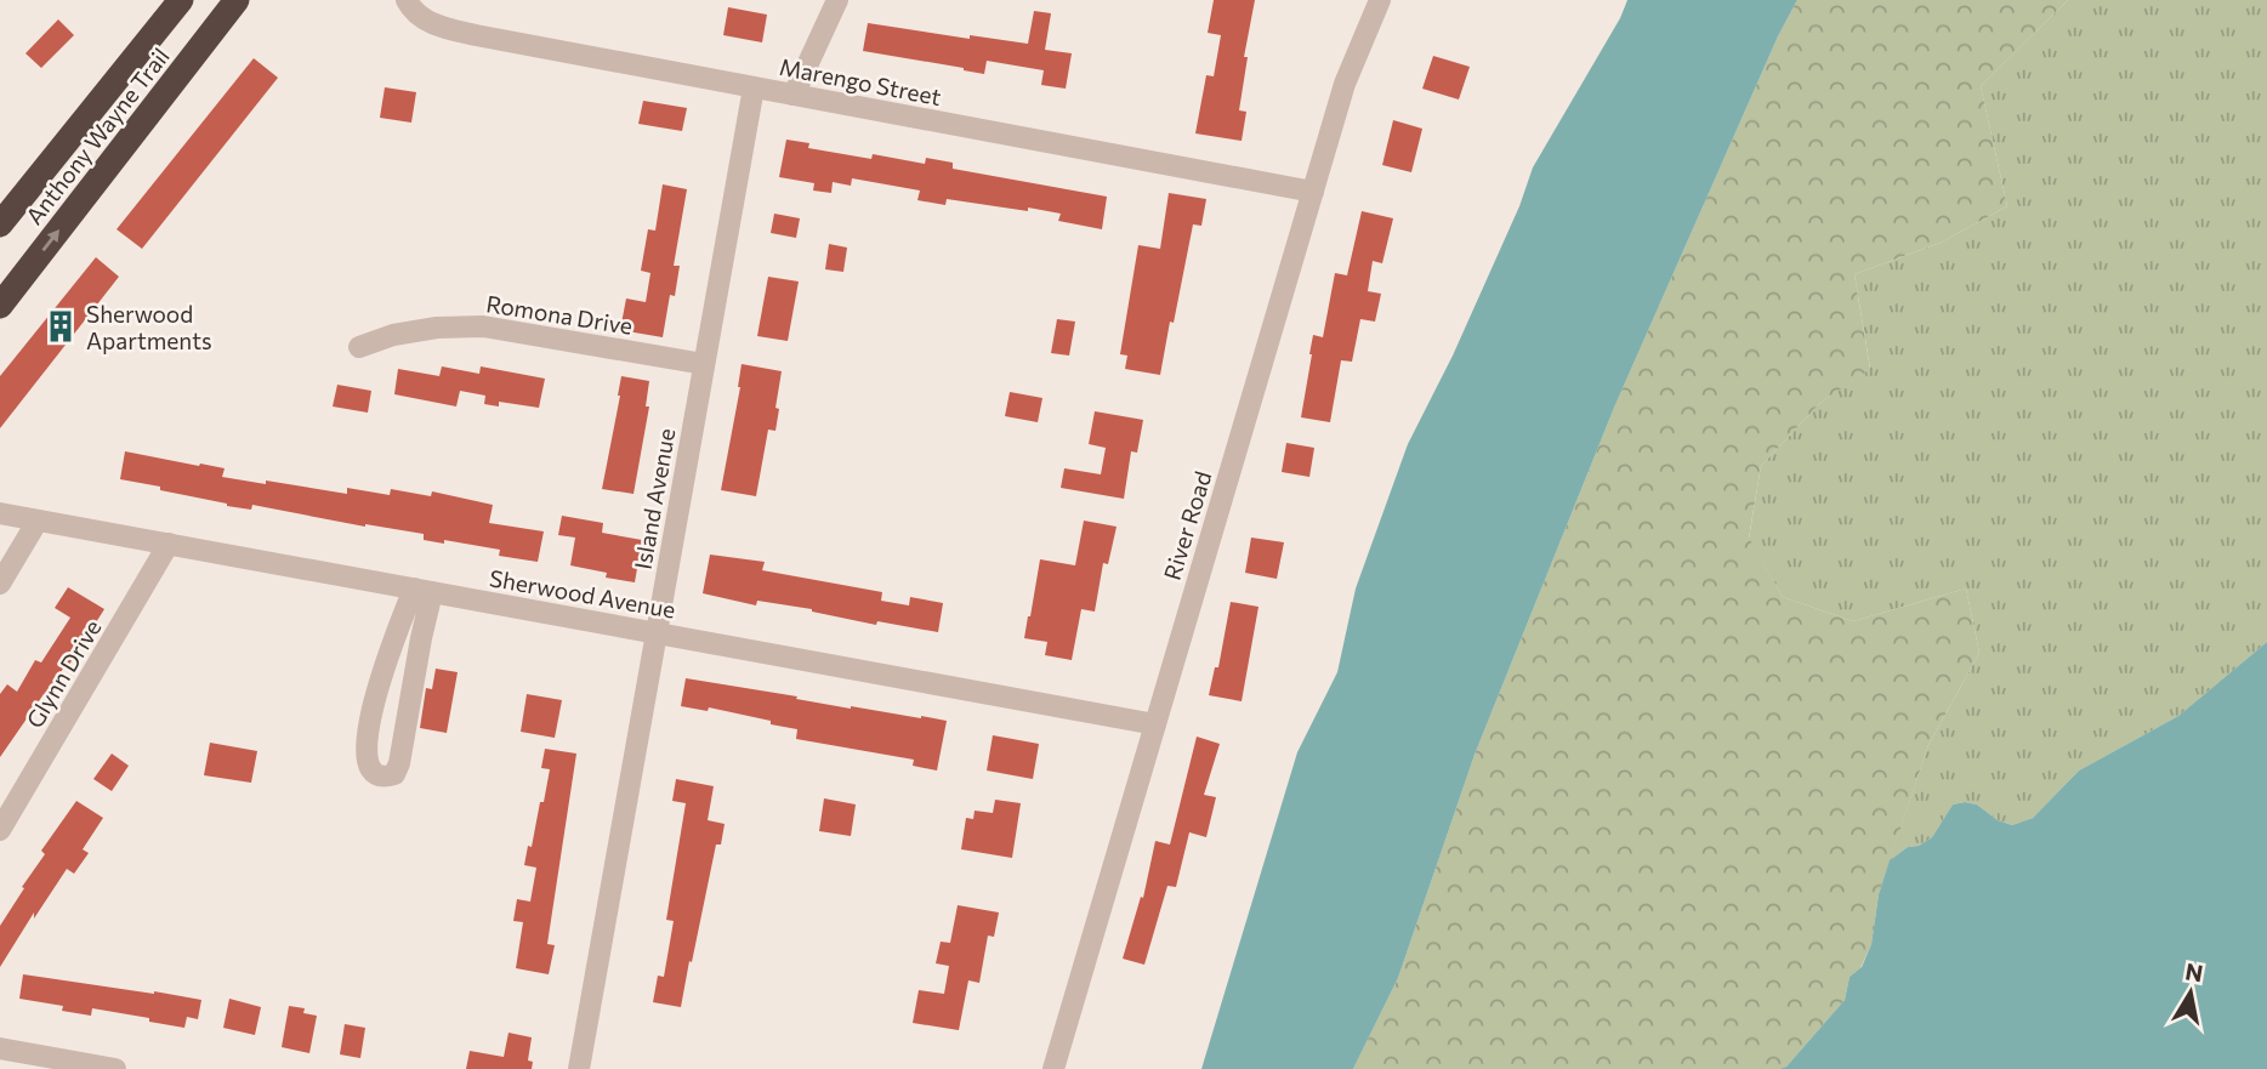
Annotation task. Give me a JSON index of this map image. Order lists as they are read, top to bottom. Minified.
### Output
{"streets":{"highway":["Anthony Wayne Trail"],"street":["Marengo Street","Romona Drive","Island Avenue","River Road","Sherwood Avenue","Glynn Drive"]},"crossings":[["Marengo Street","Island Avenue"],["Marengo Street","River Road"],["Romona Drive","Island Avenue"],["Island Avenue","Sherwood Avenue"],["River Road","Sherwood Avenue"],["Sherwood Avenue","Glynn Drive"]],"places":{"building":["Sherwood Apartments"]},"north":"top"}
